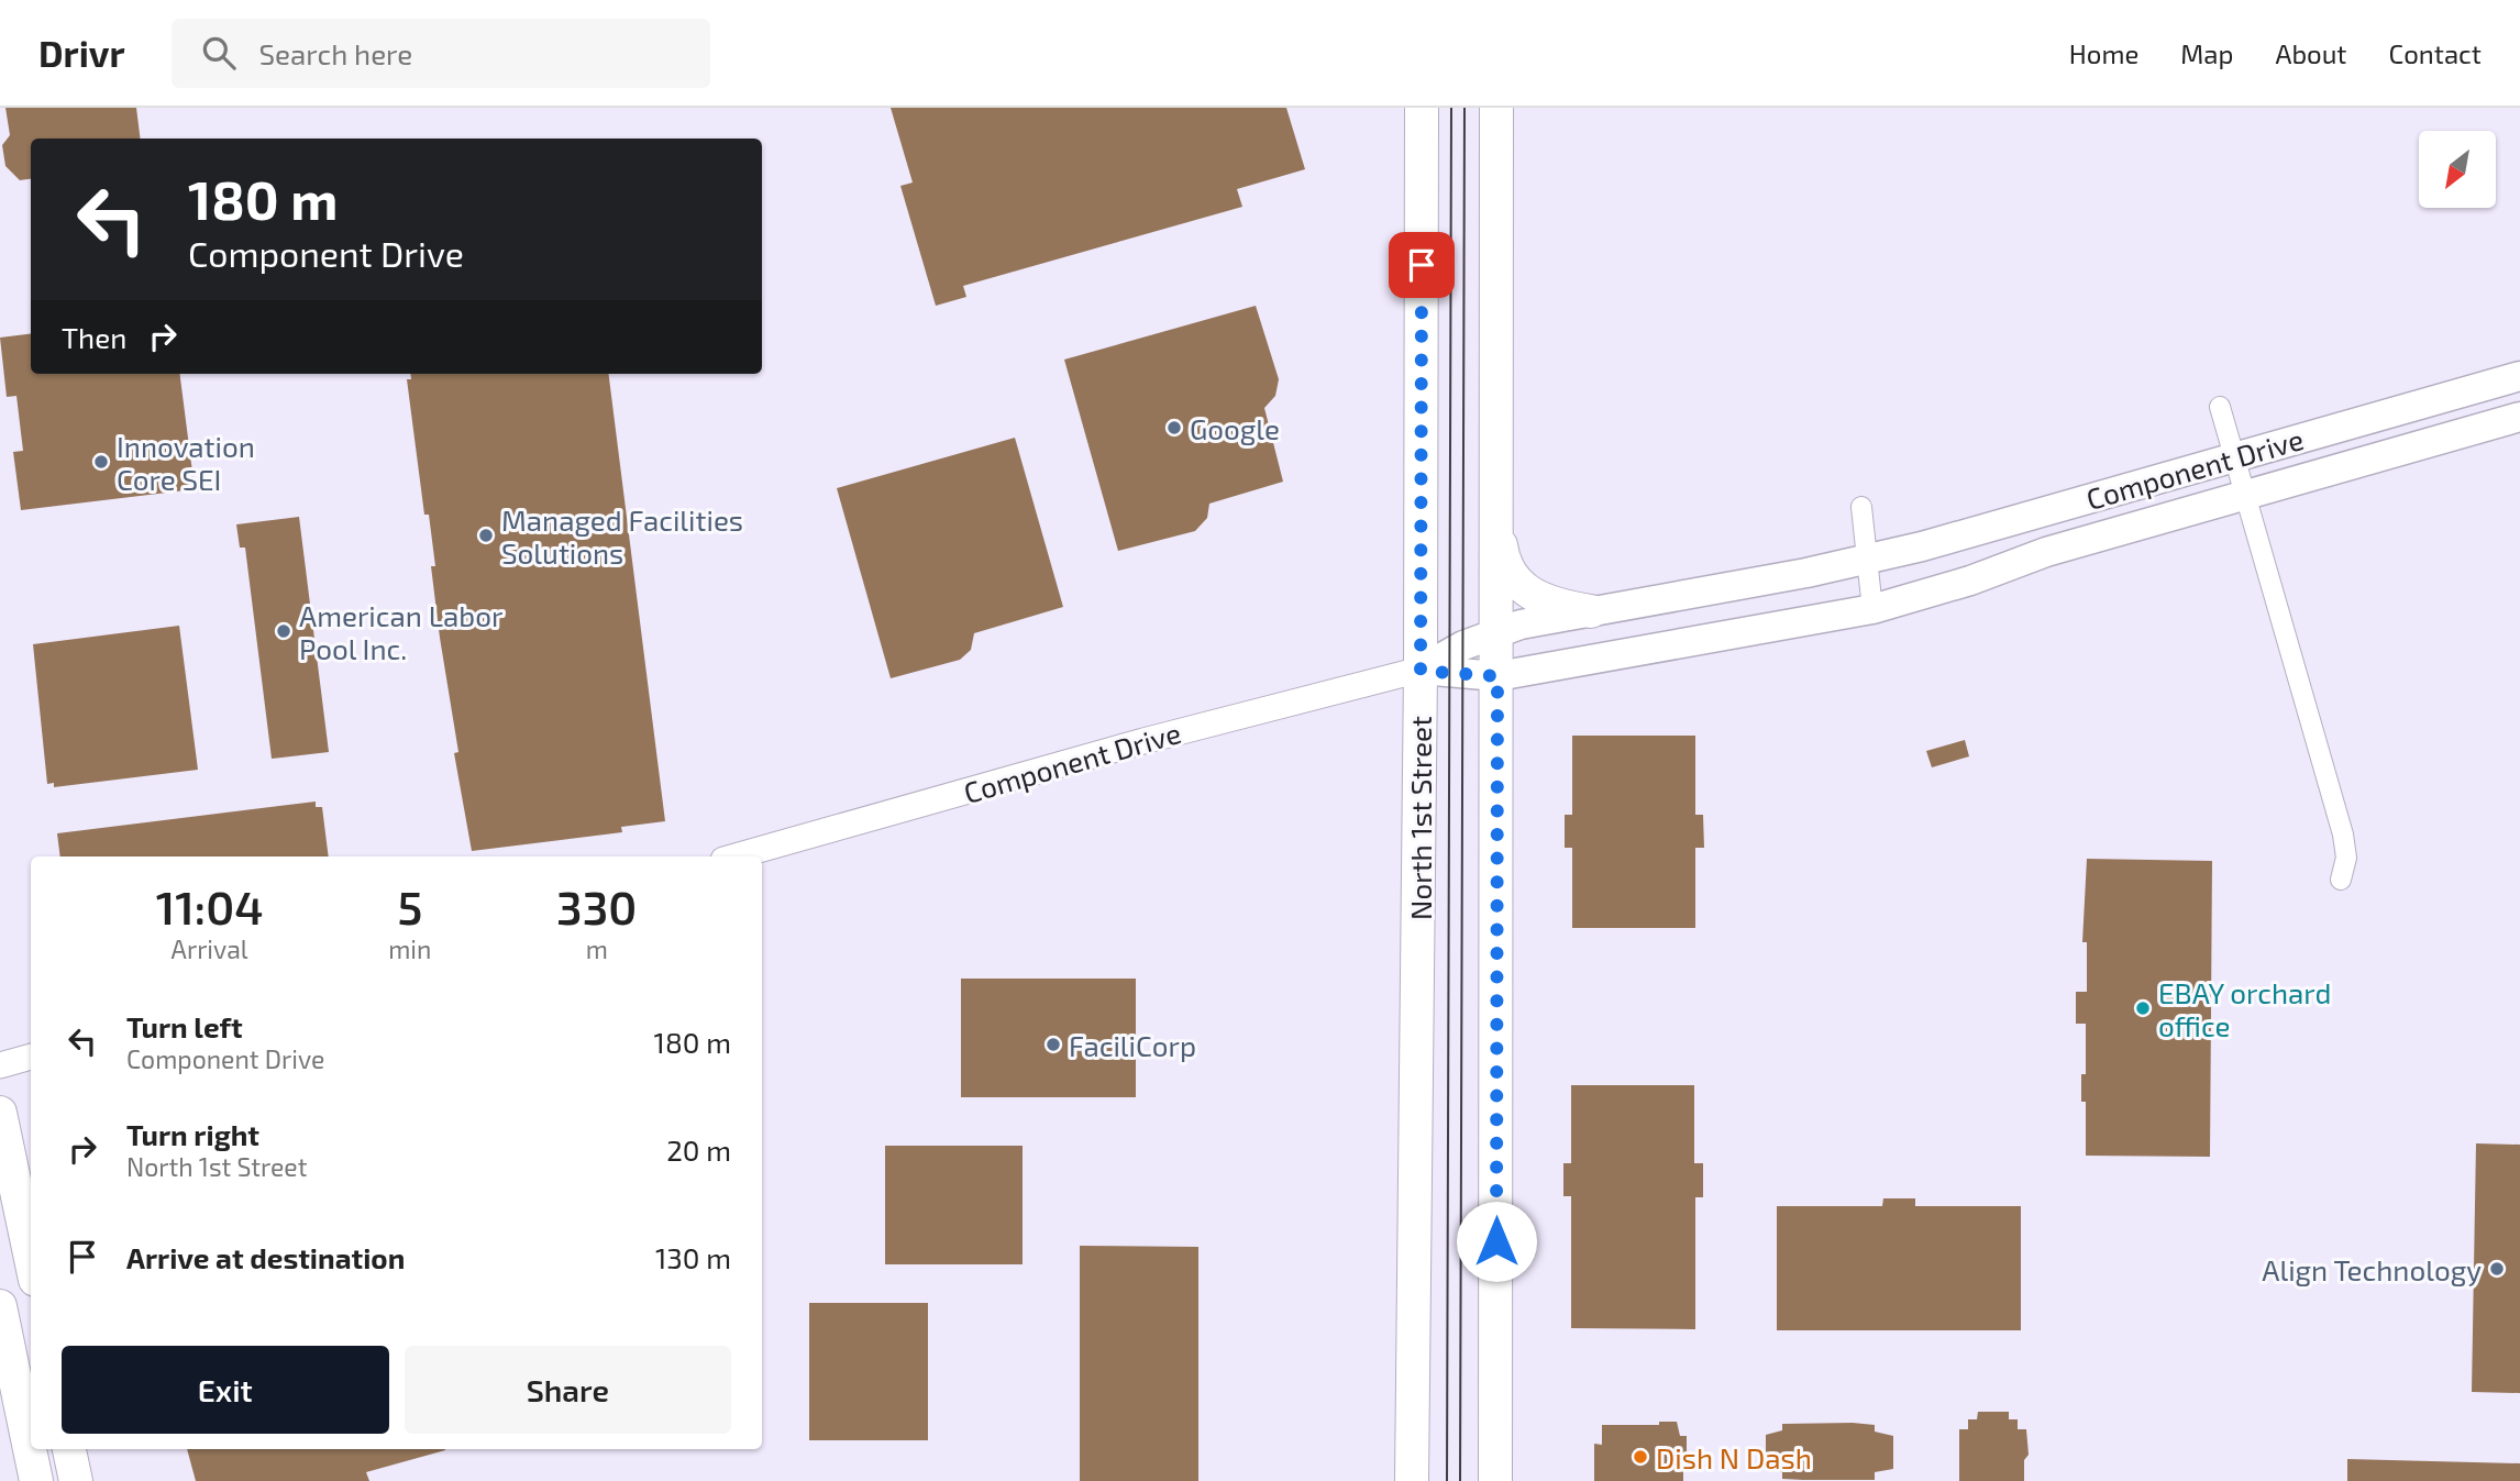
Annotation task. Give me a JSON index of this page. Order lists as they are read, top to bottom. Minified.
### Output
{"streets":{"main road":["Component Drive","North 1st Street"]},"crossings":[["Component Drive","North 1st Street"]],"places":["Google","Innovation Core SEI","Managed Facilities Solutions","American Labor Pool Inc.","EBAY orchard office","FaciliCorp","Align Technology","Dish N Dash"],"north":"bottom left","page":{"header":"Drivr","search":"Search here","nav":["Home","Map","About","Contact"],"turn":["180 m","Component Drive"],"then":"Then","eta":["11:04","Arrival","5","min","330","m"],"list":[{"name":"Turn left","note":"Component Drive","value":"180 m"},{"name":"Turn right","note":"North 1st Street","value":"20 m"},{"name":"Arrive at destination","value":"130 m"}],"buttons":["Exit","Share"]}}
